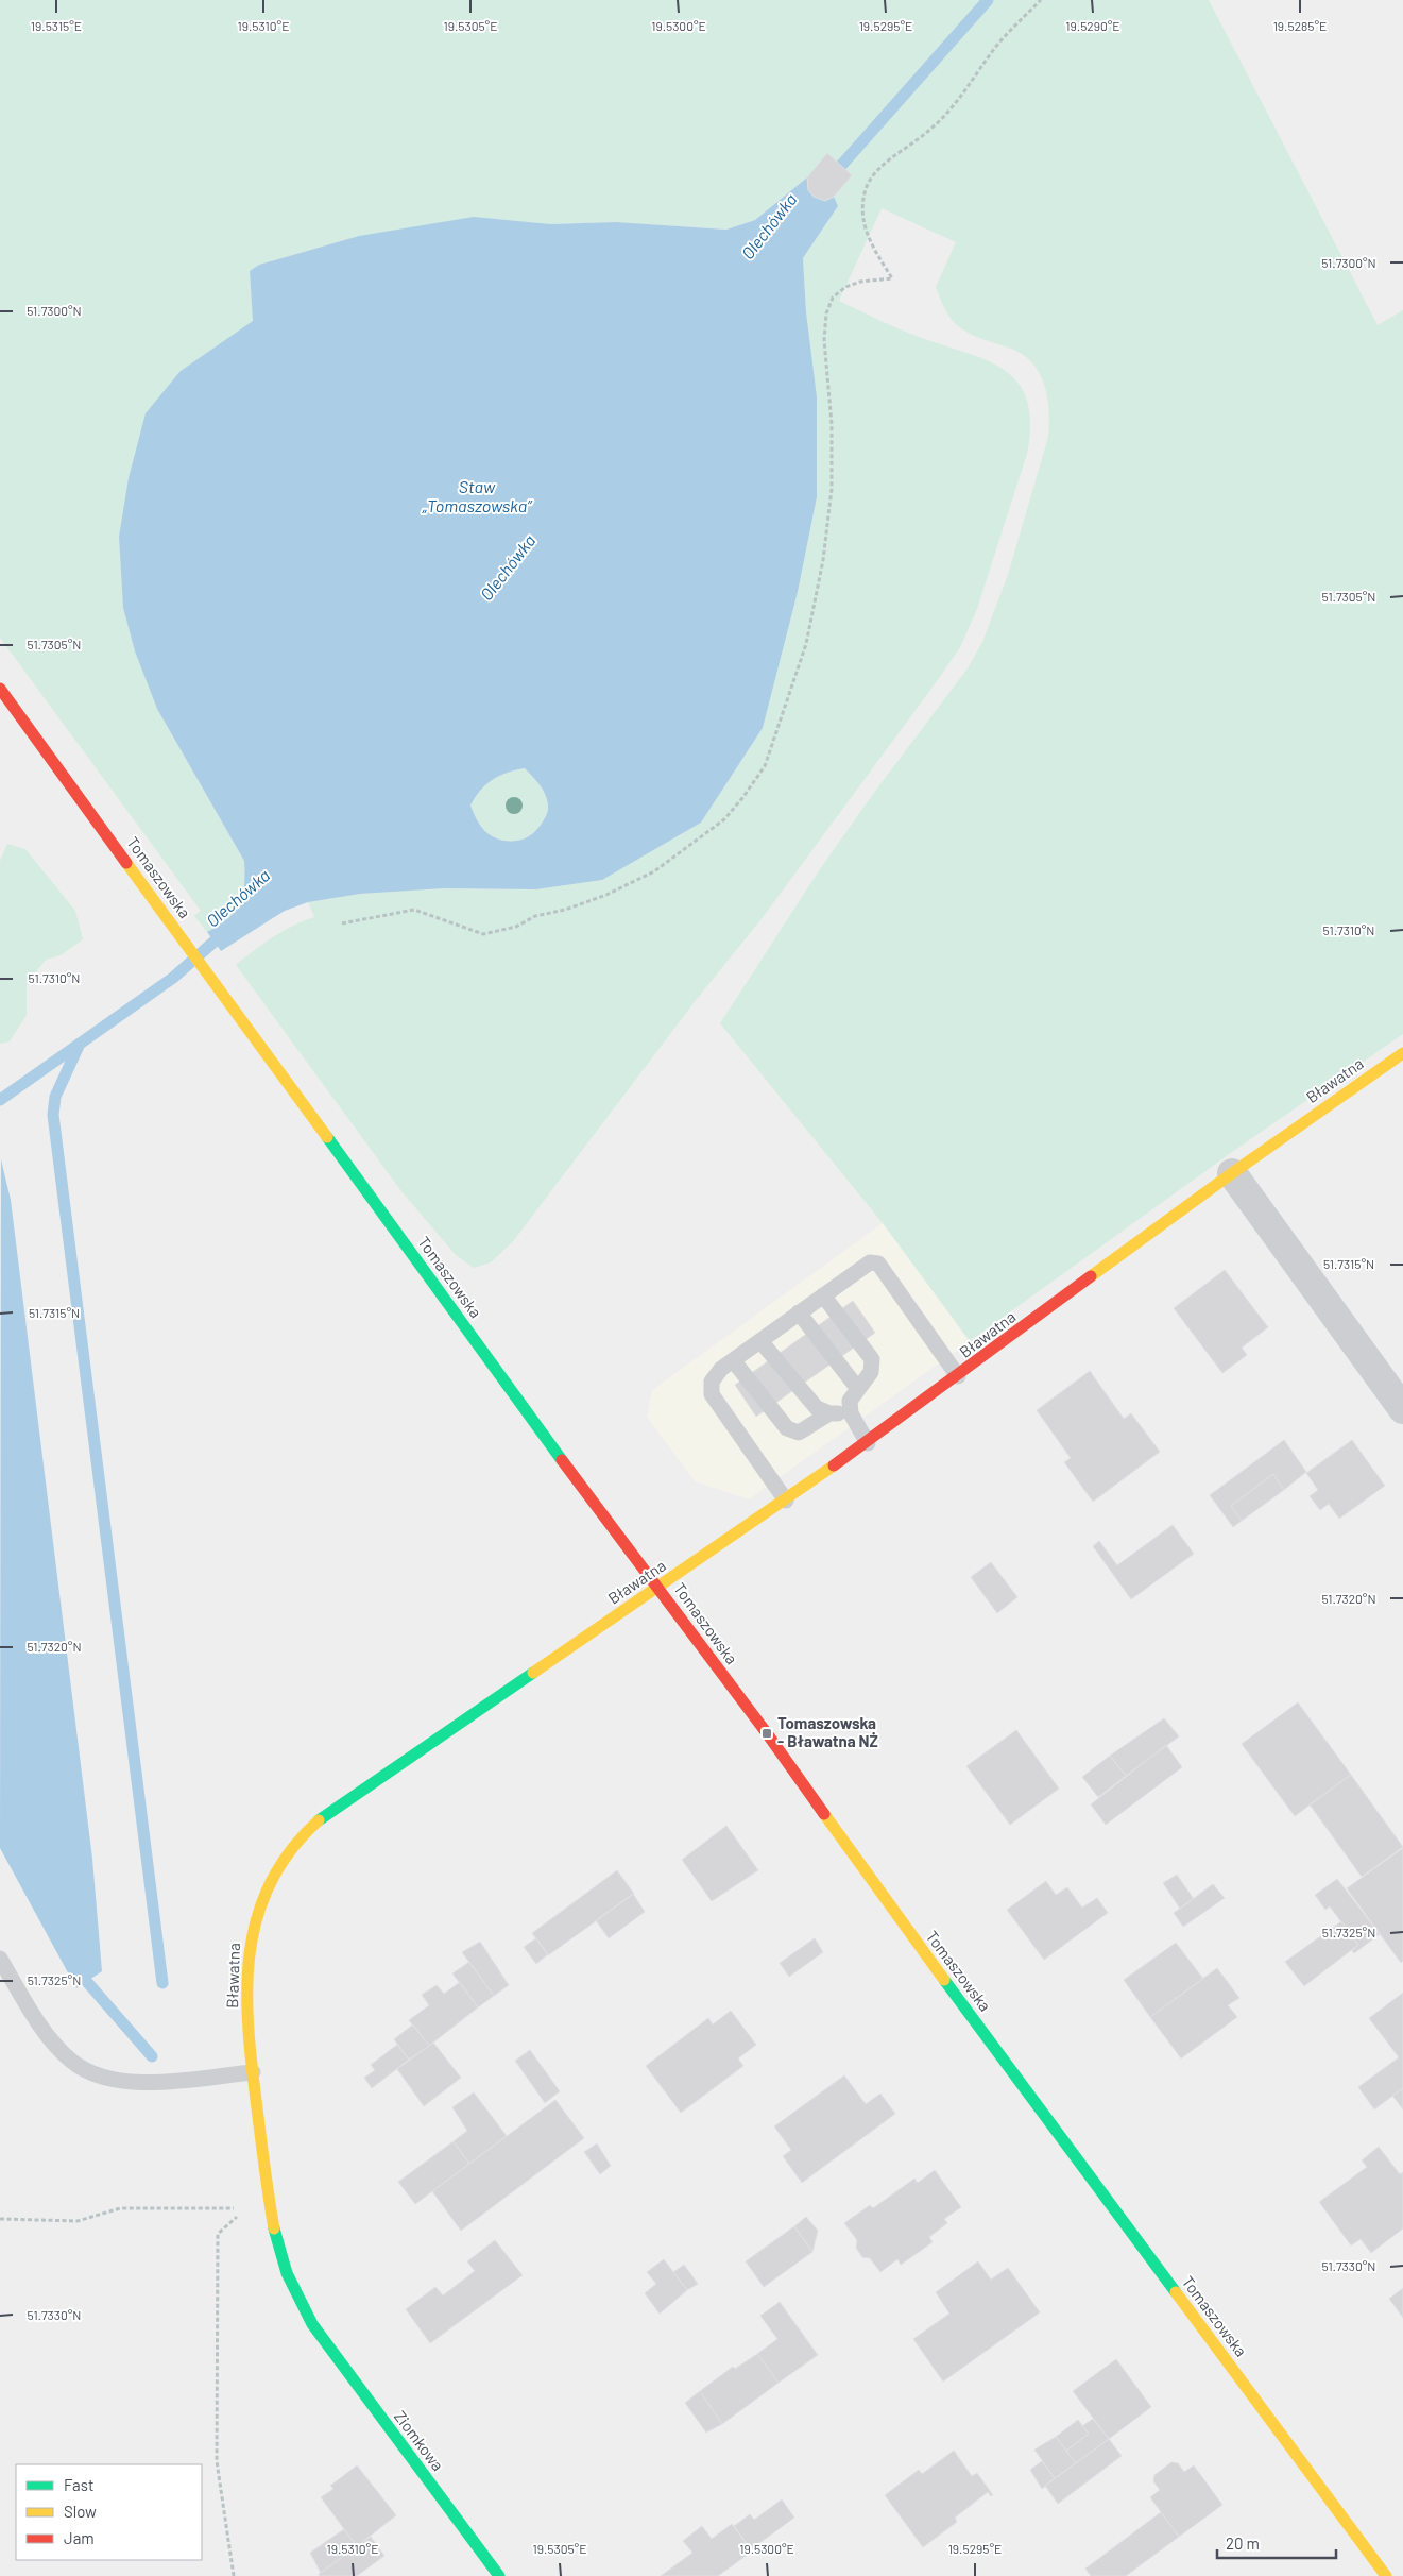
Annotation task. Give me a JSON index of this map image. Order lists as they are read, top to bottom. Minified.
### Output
{"streets":{"street":["Tomaszowska","Bławatna","Ziomkowa"]},"crossings":[["Tomaszowska","Bławatna"],["Bławatna","Ziomkowa"]],"water":["Olechówka","Staw „Tomaszowska”"],"places":{"transit":["Tomaszowska - Bławatna NŻ"]},"legend":["Fast","Slow","Jam"],"scale_bar":"20 m","coordinates":["19.5315°E","19.5310°E","19.5305°E","19.5300°E","19.5295°E","19.5290°E","19.5285°E","51.7300°N","51.7305°N","51.7310°N","51.7315°N","51.7320°N","51.7325°N","51.7330°N"]}
